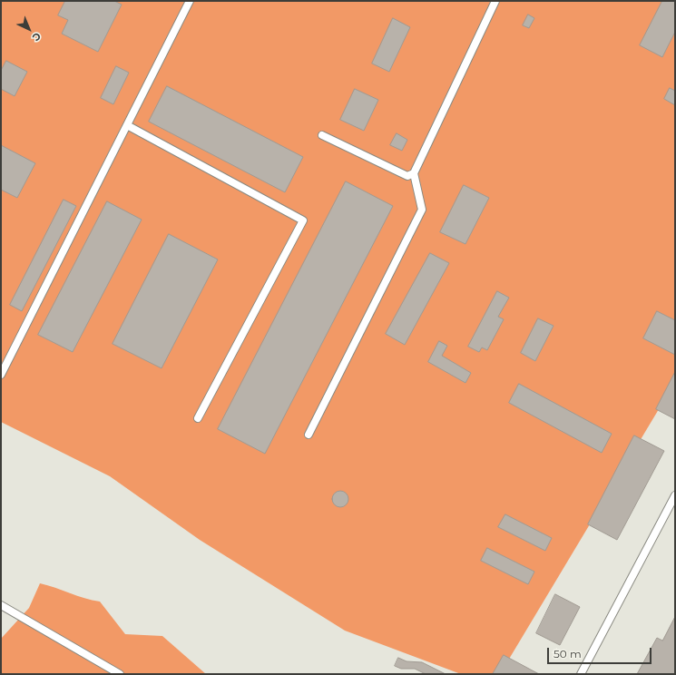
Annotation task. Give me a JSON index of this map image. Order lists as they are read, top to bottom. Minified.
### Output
{"scale_bar":"50 m","north":"bottom right"}
